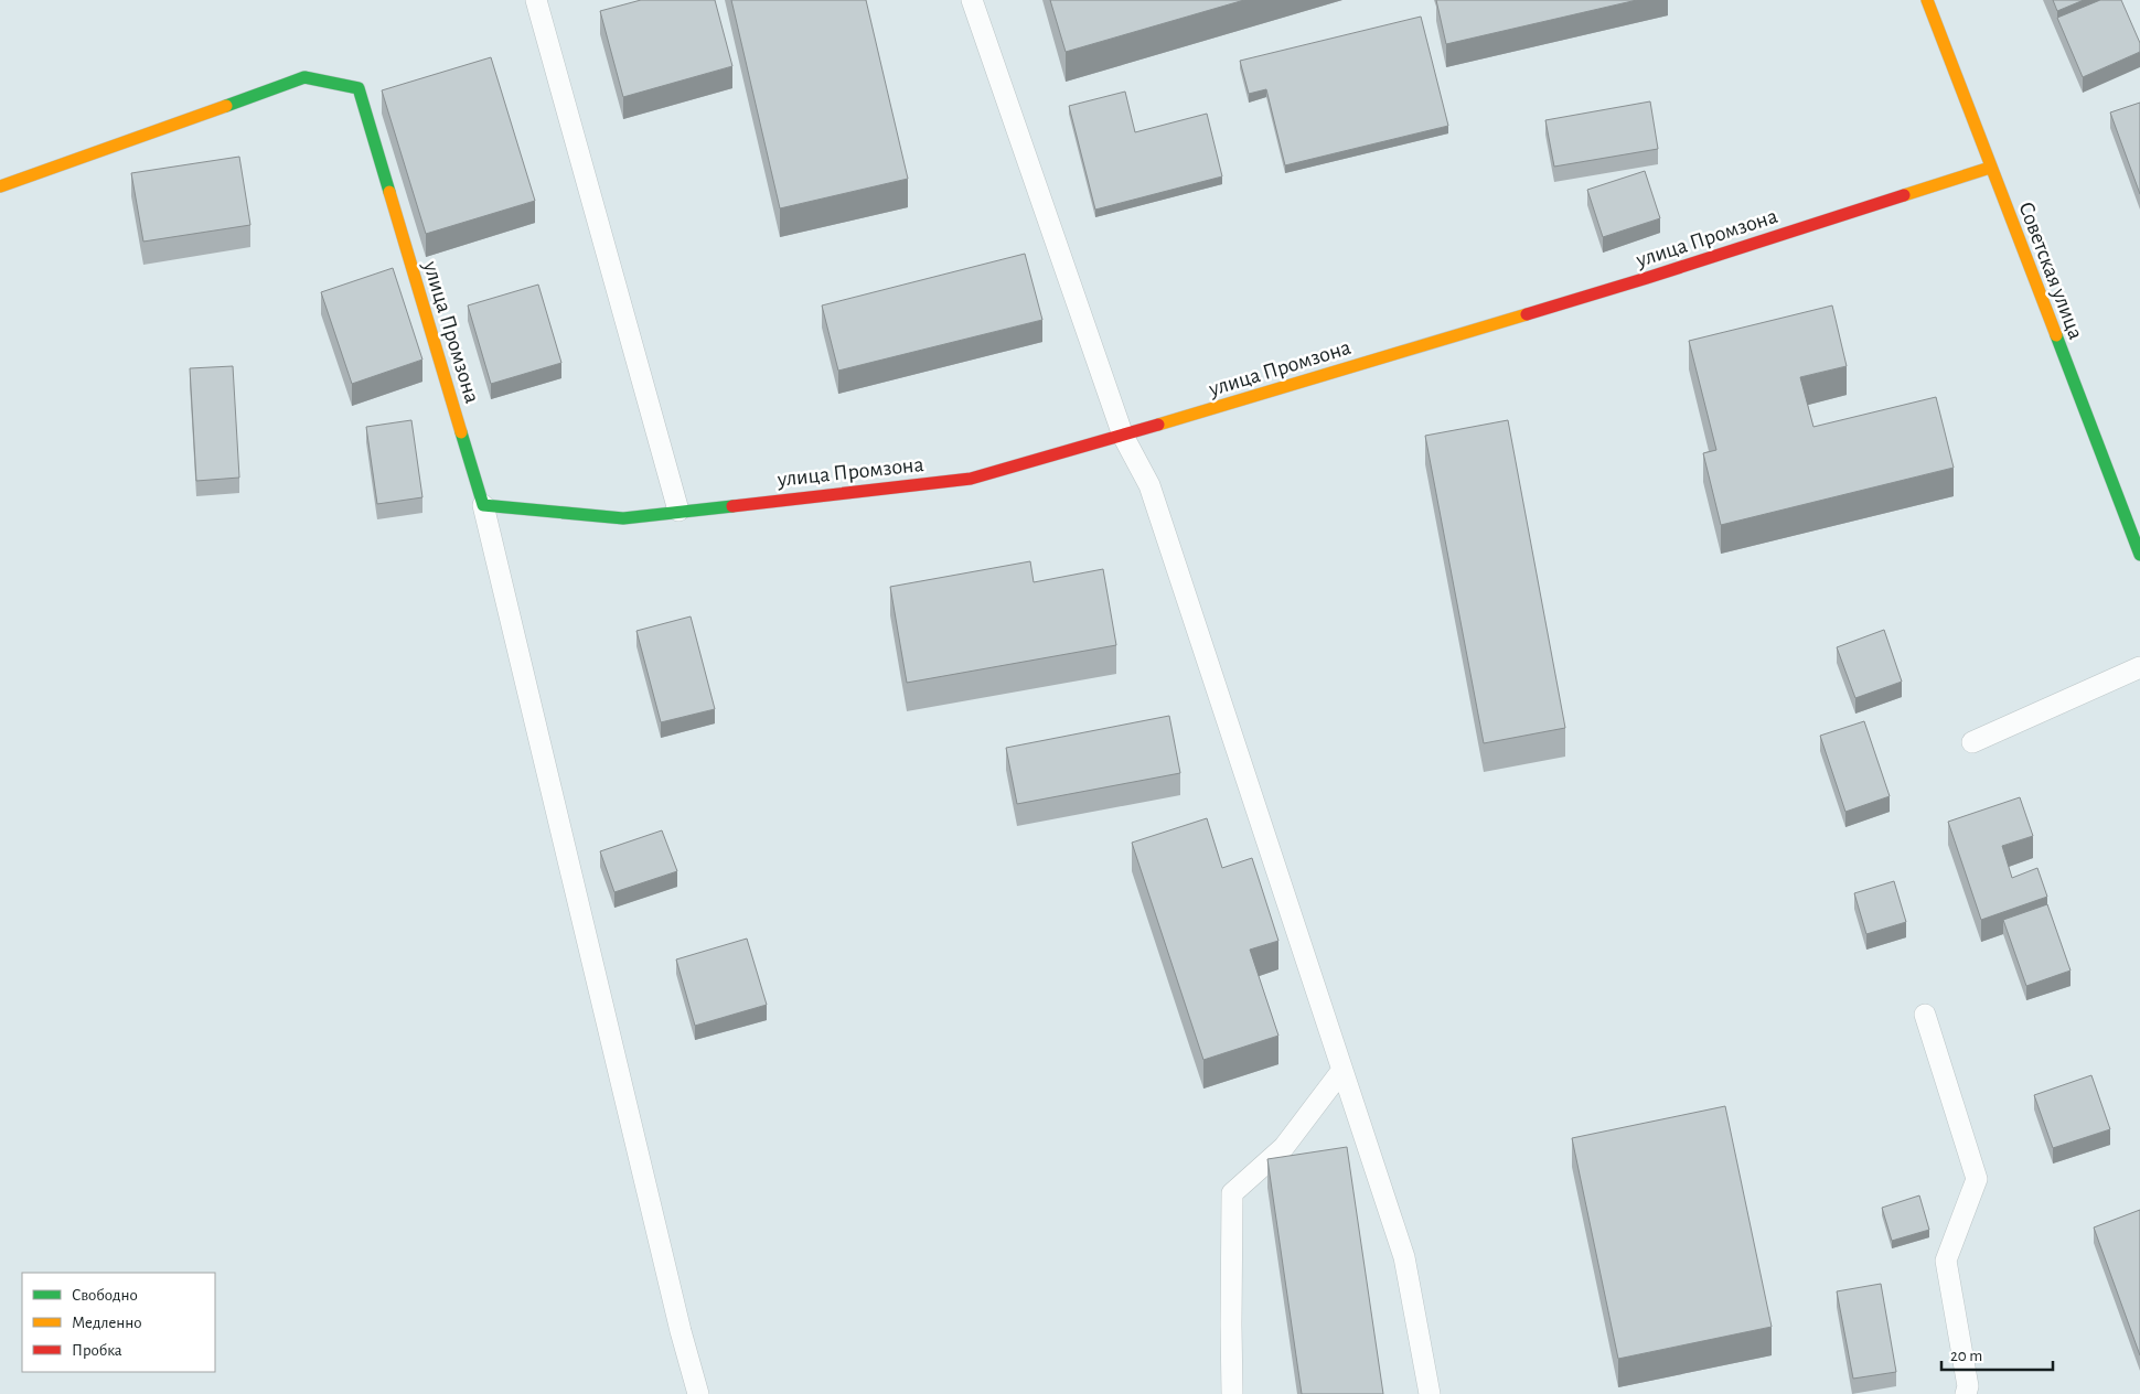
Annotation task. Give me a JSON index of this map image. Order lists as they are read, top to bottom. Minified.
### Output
{"streets":{"street":["улица Промзона","Советская улица"]},"crossings":[["улица Промзона","Советская улица"]],"legend":["Свободно","Медленно","Пробка"],"scale_bar":"20 m"}
